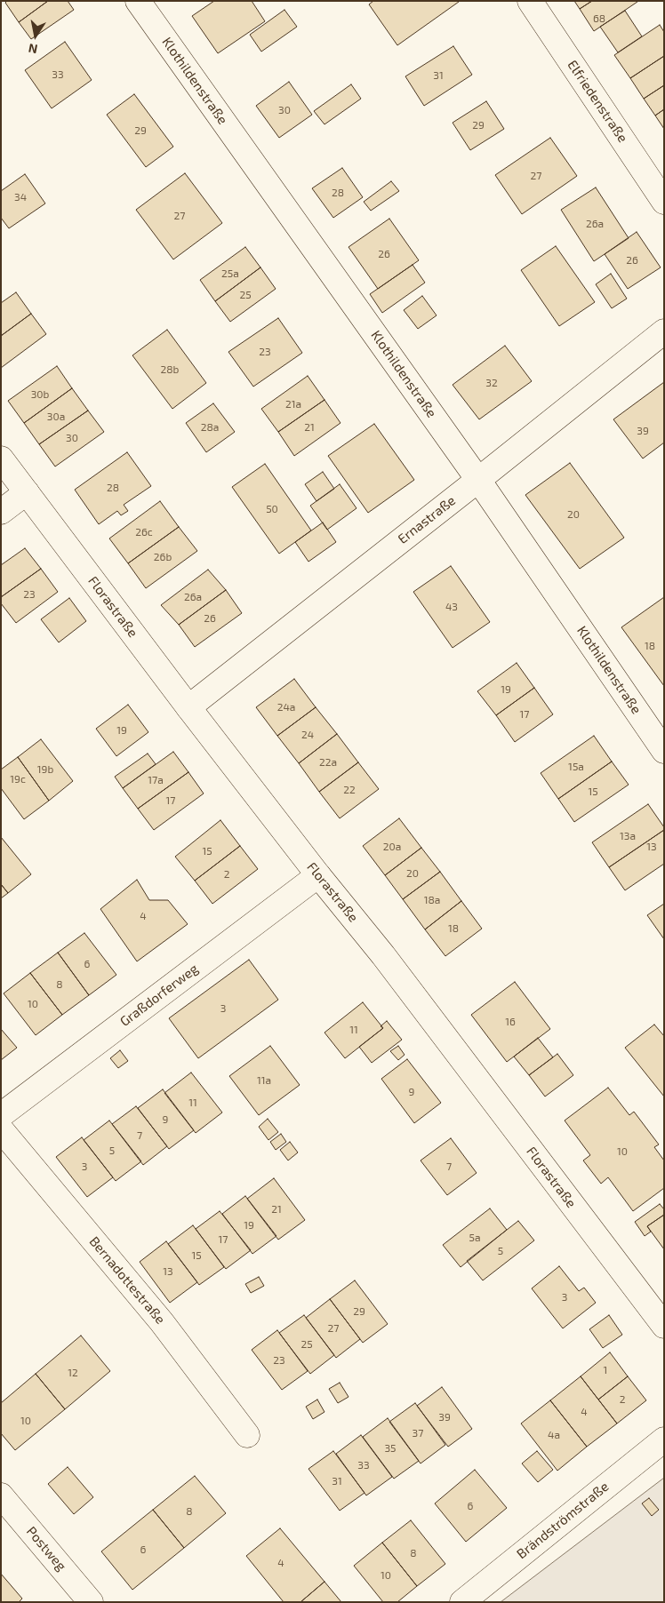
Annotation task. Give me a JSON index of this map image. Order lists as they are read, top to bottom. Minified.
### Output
{"streets":{"street":["Klothildenstraße","Elfriedenstraße","Ernastraße","Florastraße","Graßdorferweg","Bernadottestraße","Brändströmstraße","Postweg"]},"crossings":[["Klothildenstraße","Ernastraße"],["Ernastraße","Florastraße"],["Florastraße","Graßdorferweg"]],"house_numbers":["68","33","31","30","29","29","27","28","34","27","26a","26","26","25a","25","23","28b","32","30b","21a","30a","28a","21","39","30","28","50","20","26c","26b","23","26a","43","26","18","19","24a","17","19","24","22a","15a","19b","19c","17a","22","15","17","13a","20a","13","15","20","2","18a","4","18","6","8","10","3","16","11","11a","9","11","9","7","5","10","3","7","21","19","5a","17","5","15","13","3","29","27","25","23","1","12","2","4","39","10","37","4a","35","33","31","6","8","6","8","4","10"],"north":"bottom"}
